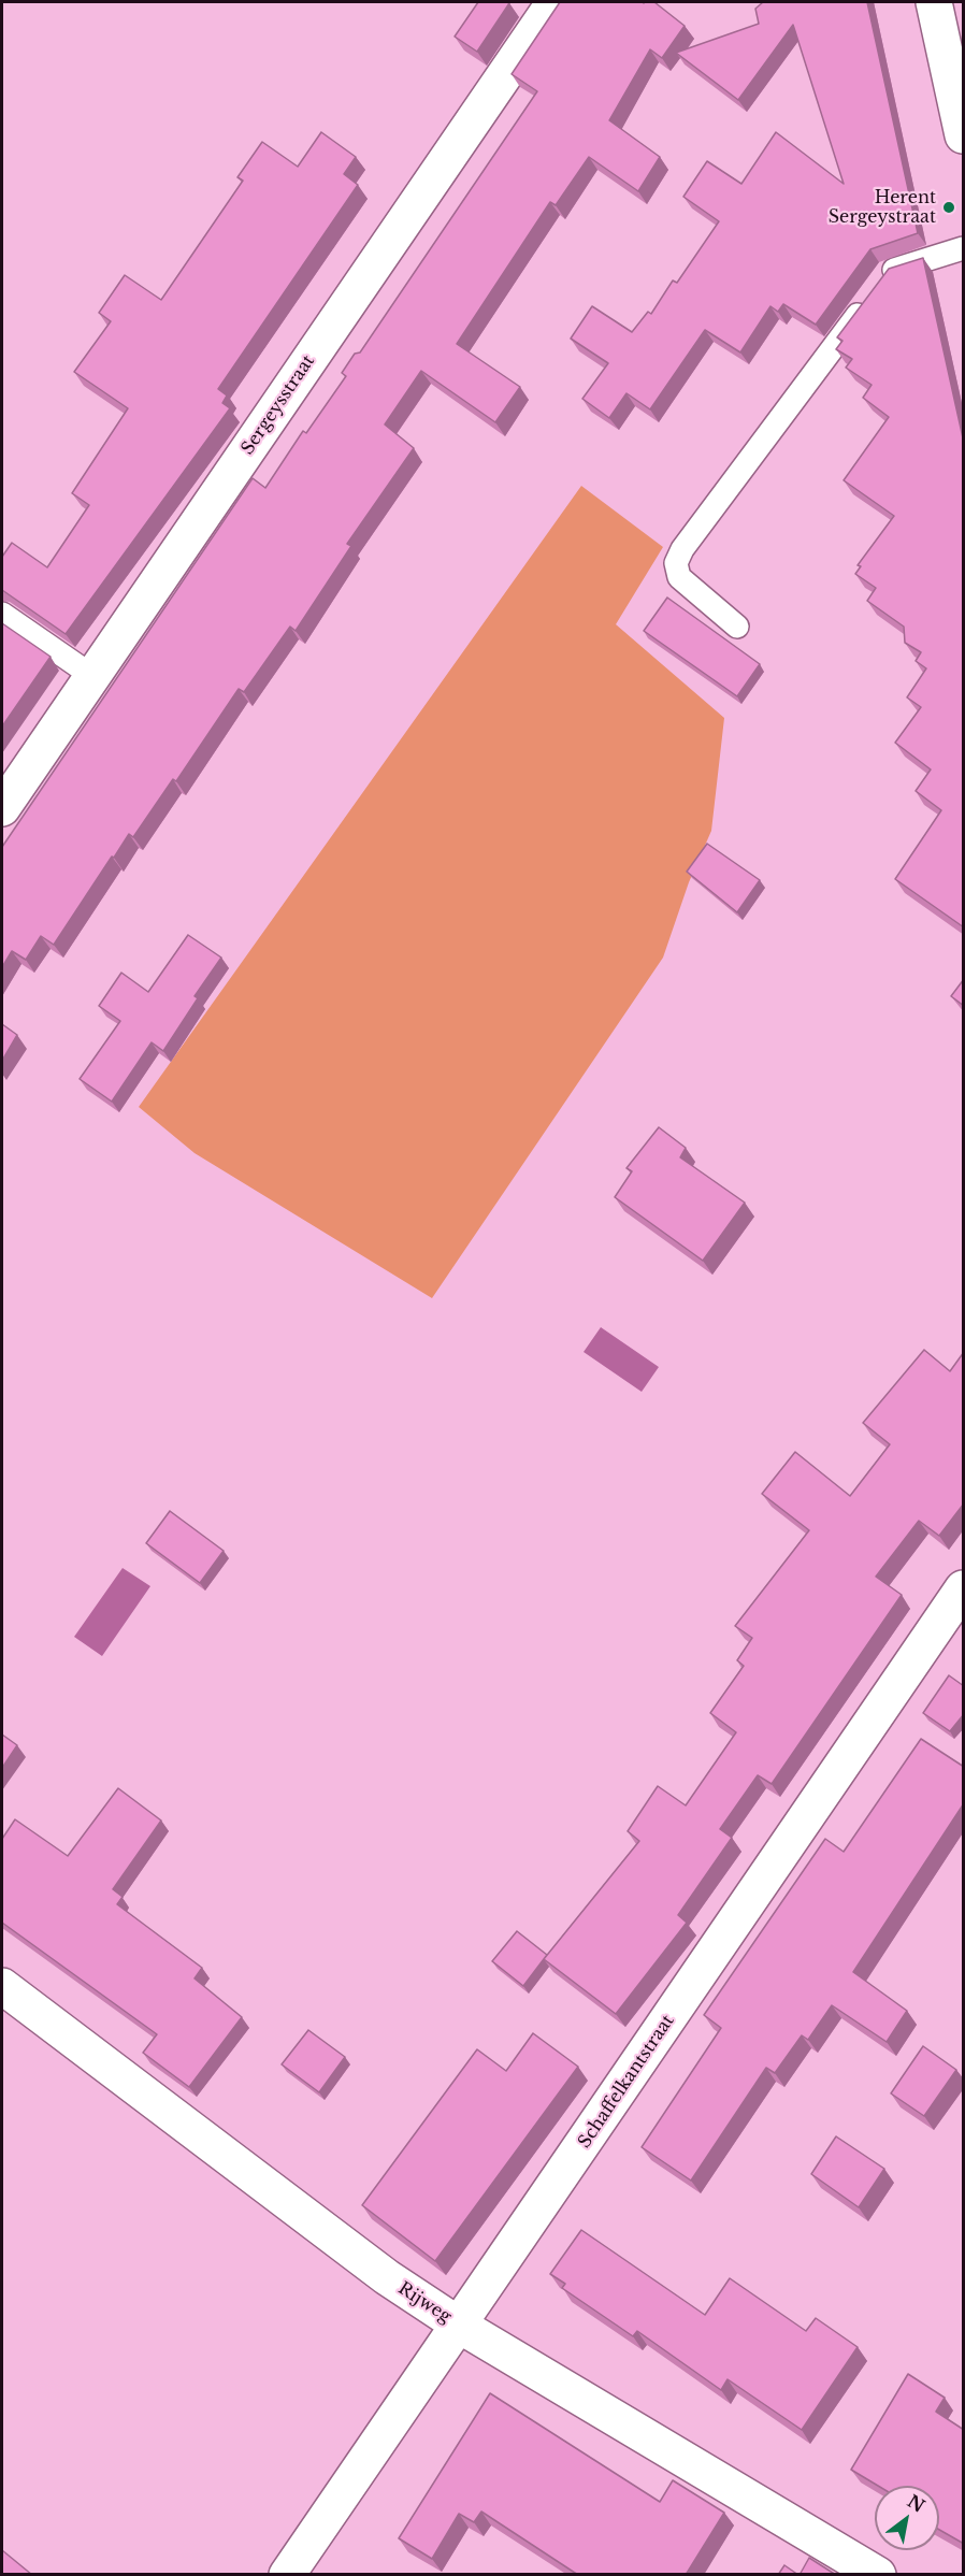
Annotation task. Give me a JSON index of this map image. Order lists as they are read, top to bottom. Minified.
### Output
{"streets":{"street":["Sergeysstraat","Schaffelkantstraat","Rijweg"]},"crossings":[["Schaffelkantstraat","Rijweg"]],"places":["Herent Sergeystraat"],"north":"top right"}
